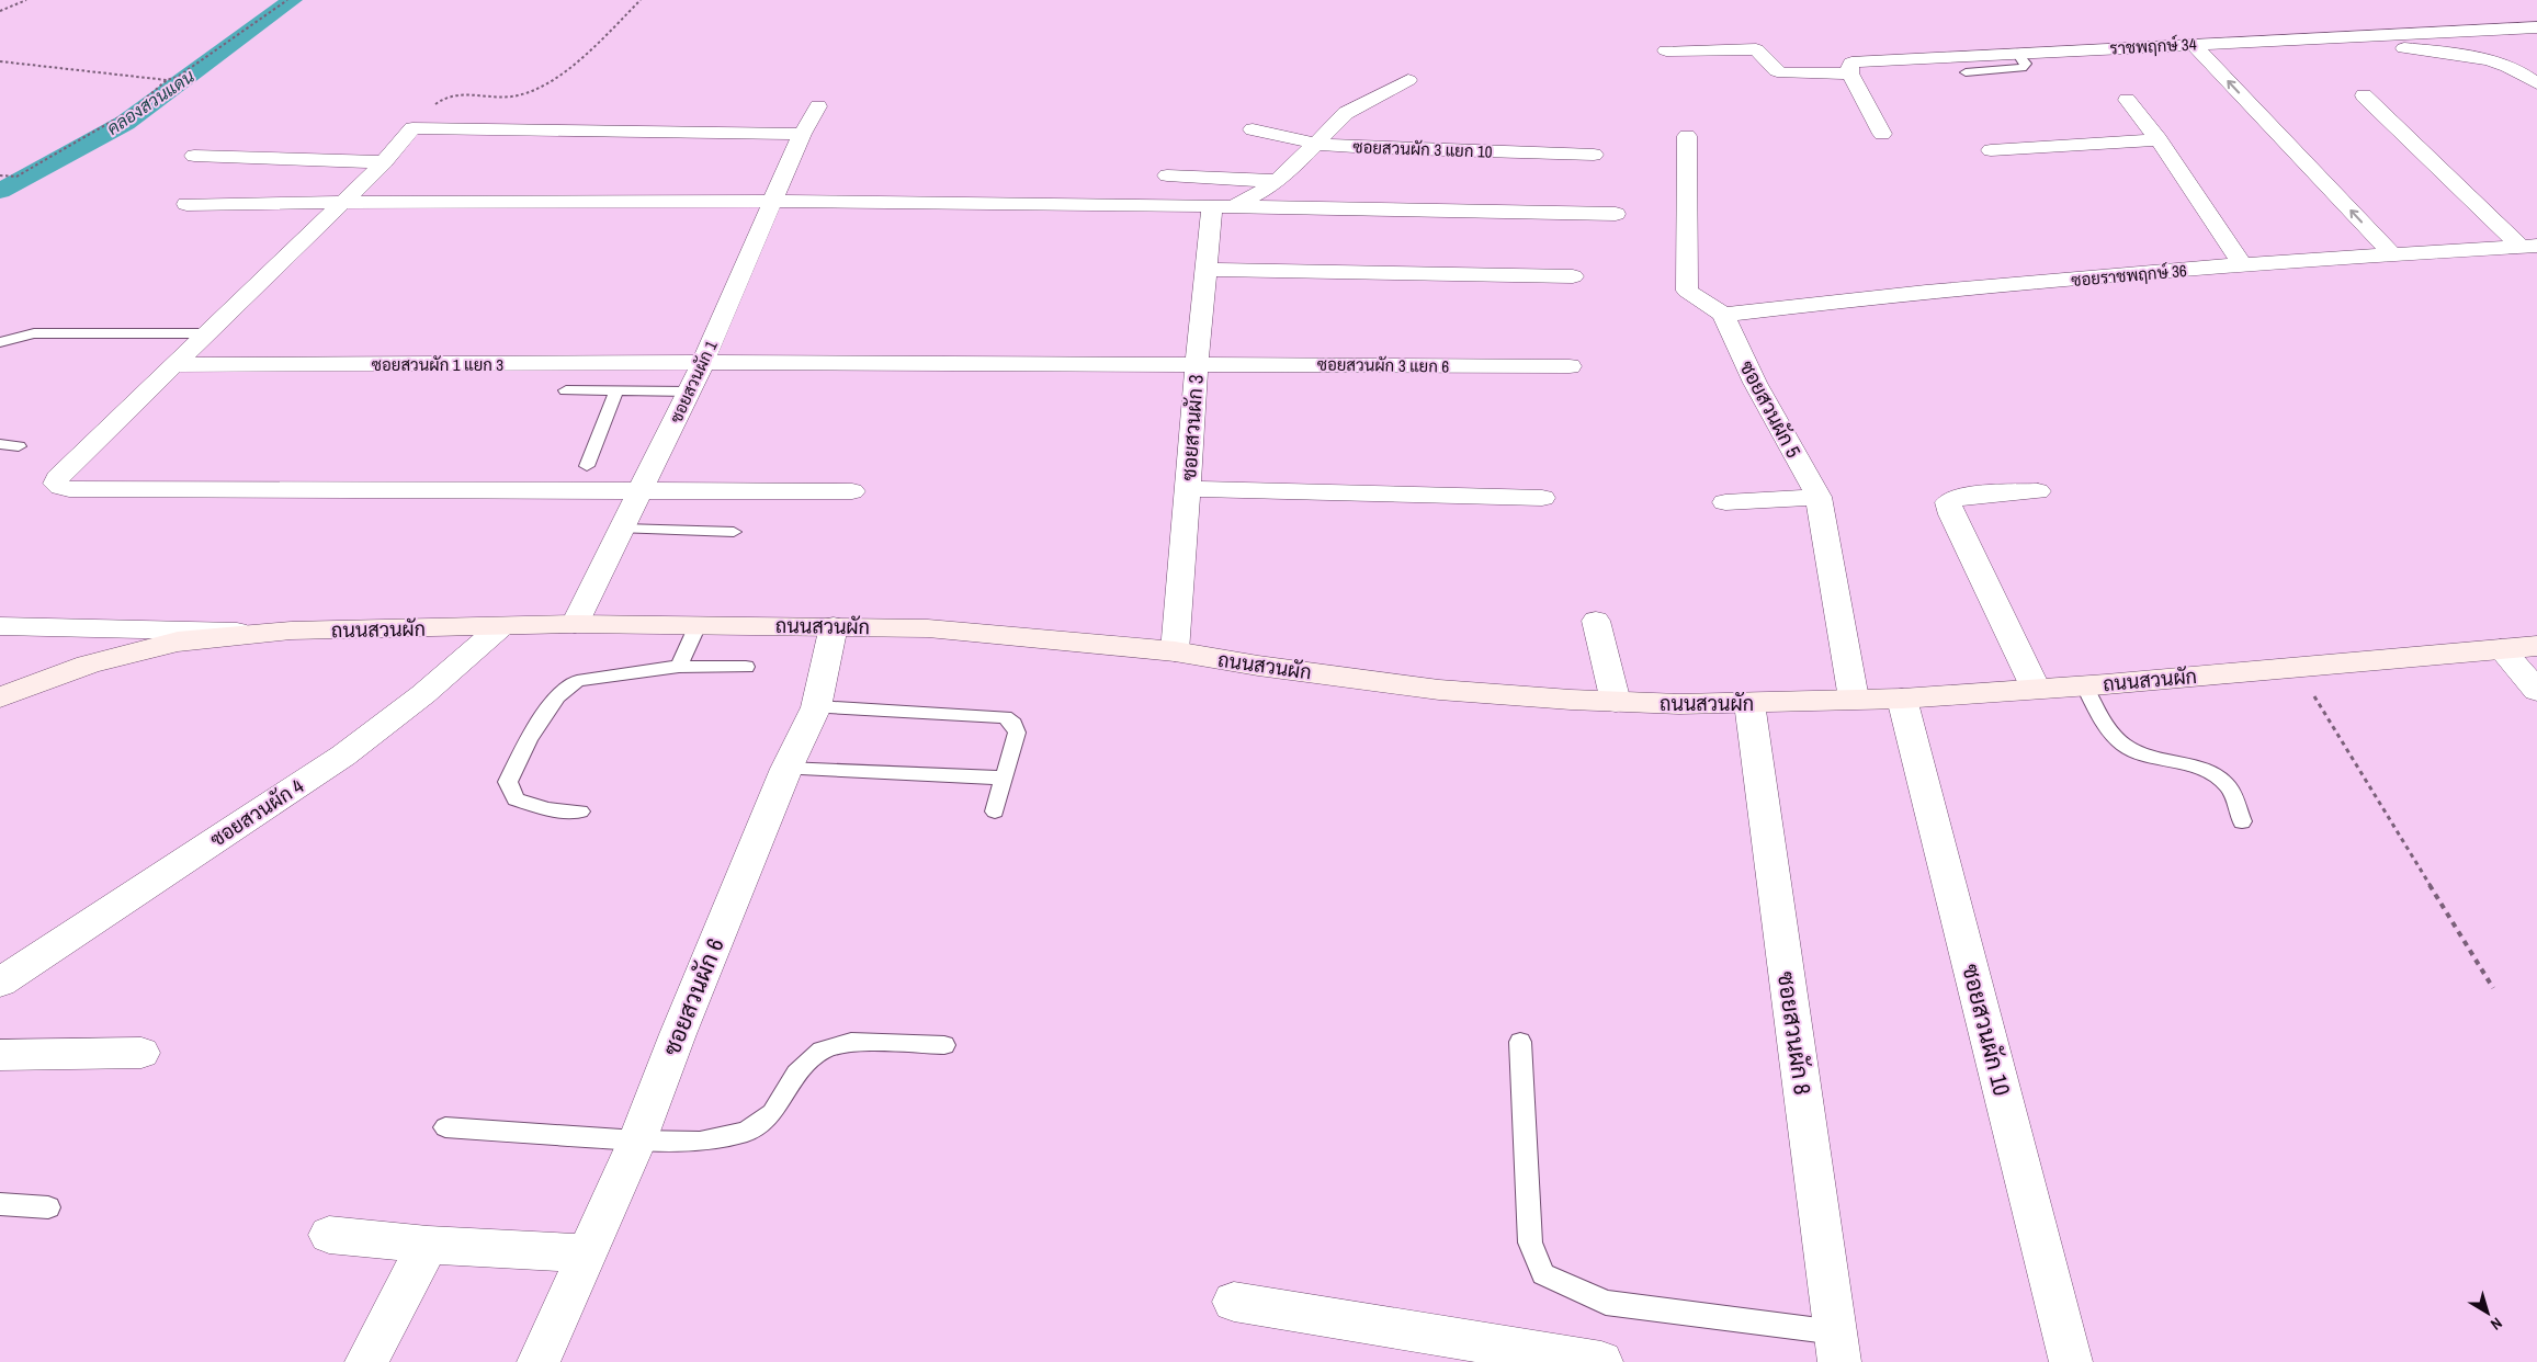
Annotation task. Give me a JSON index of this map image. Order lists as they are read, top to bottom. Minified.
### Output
{"streets":{"street":["ราชพฤกษ์ 34","ซอยสวนผัก 3 แยก 10","ซอยราชพฤกษ์ 36","ซอยสวนผัก 1 แยก 3","ซอยสวนผัก 3 แยก 6","ซอยสวนผัก 1","ซอยสวนผัก 5","ซอยสวนผัก 3","ถนนสวนผัก","ซอยสวนผัก 4","ซอยสวนผัก 6","ซอยสวนผัก 10","ซอยสวนผัก 8"]},"crossings":[["ซอยราชพฤกษ์ 36","ซอยสวนผัก 5"],["ซอยสวนผัก 1 แยก 3","ซอยสวนผัก 3 แยก 6"],["ซอยสวนผัก 1 แยก 3","ซอยสวนผัก 1"],["ซอยสวนผัก 1 แยก 3","ซอยสวนผัก 3"],["ซอยสวนผัก 3 แยก 6","ซอยสวนผัก 3"],["ซอยสวนผัก 1","ถนนสวนผัก"],["ซอยสวนผัก 5","ถนนสวนผัก"],["ซอยสวนผัก 3","ถนนสวนผัก"],["ถนนสวนผัก","ซอยสวนผัก 4"],["ถนนสวนผัก","ซอยสวนผัก 6"],["ถนนสวนผัก","ซอยสวนผัก 10"],["ถนนสวนผัก","ซอยสวนผัก 8"]],"water":["คลองสวนแดน"],"north":"bottom right"}
